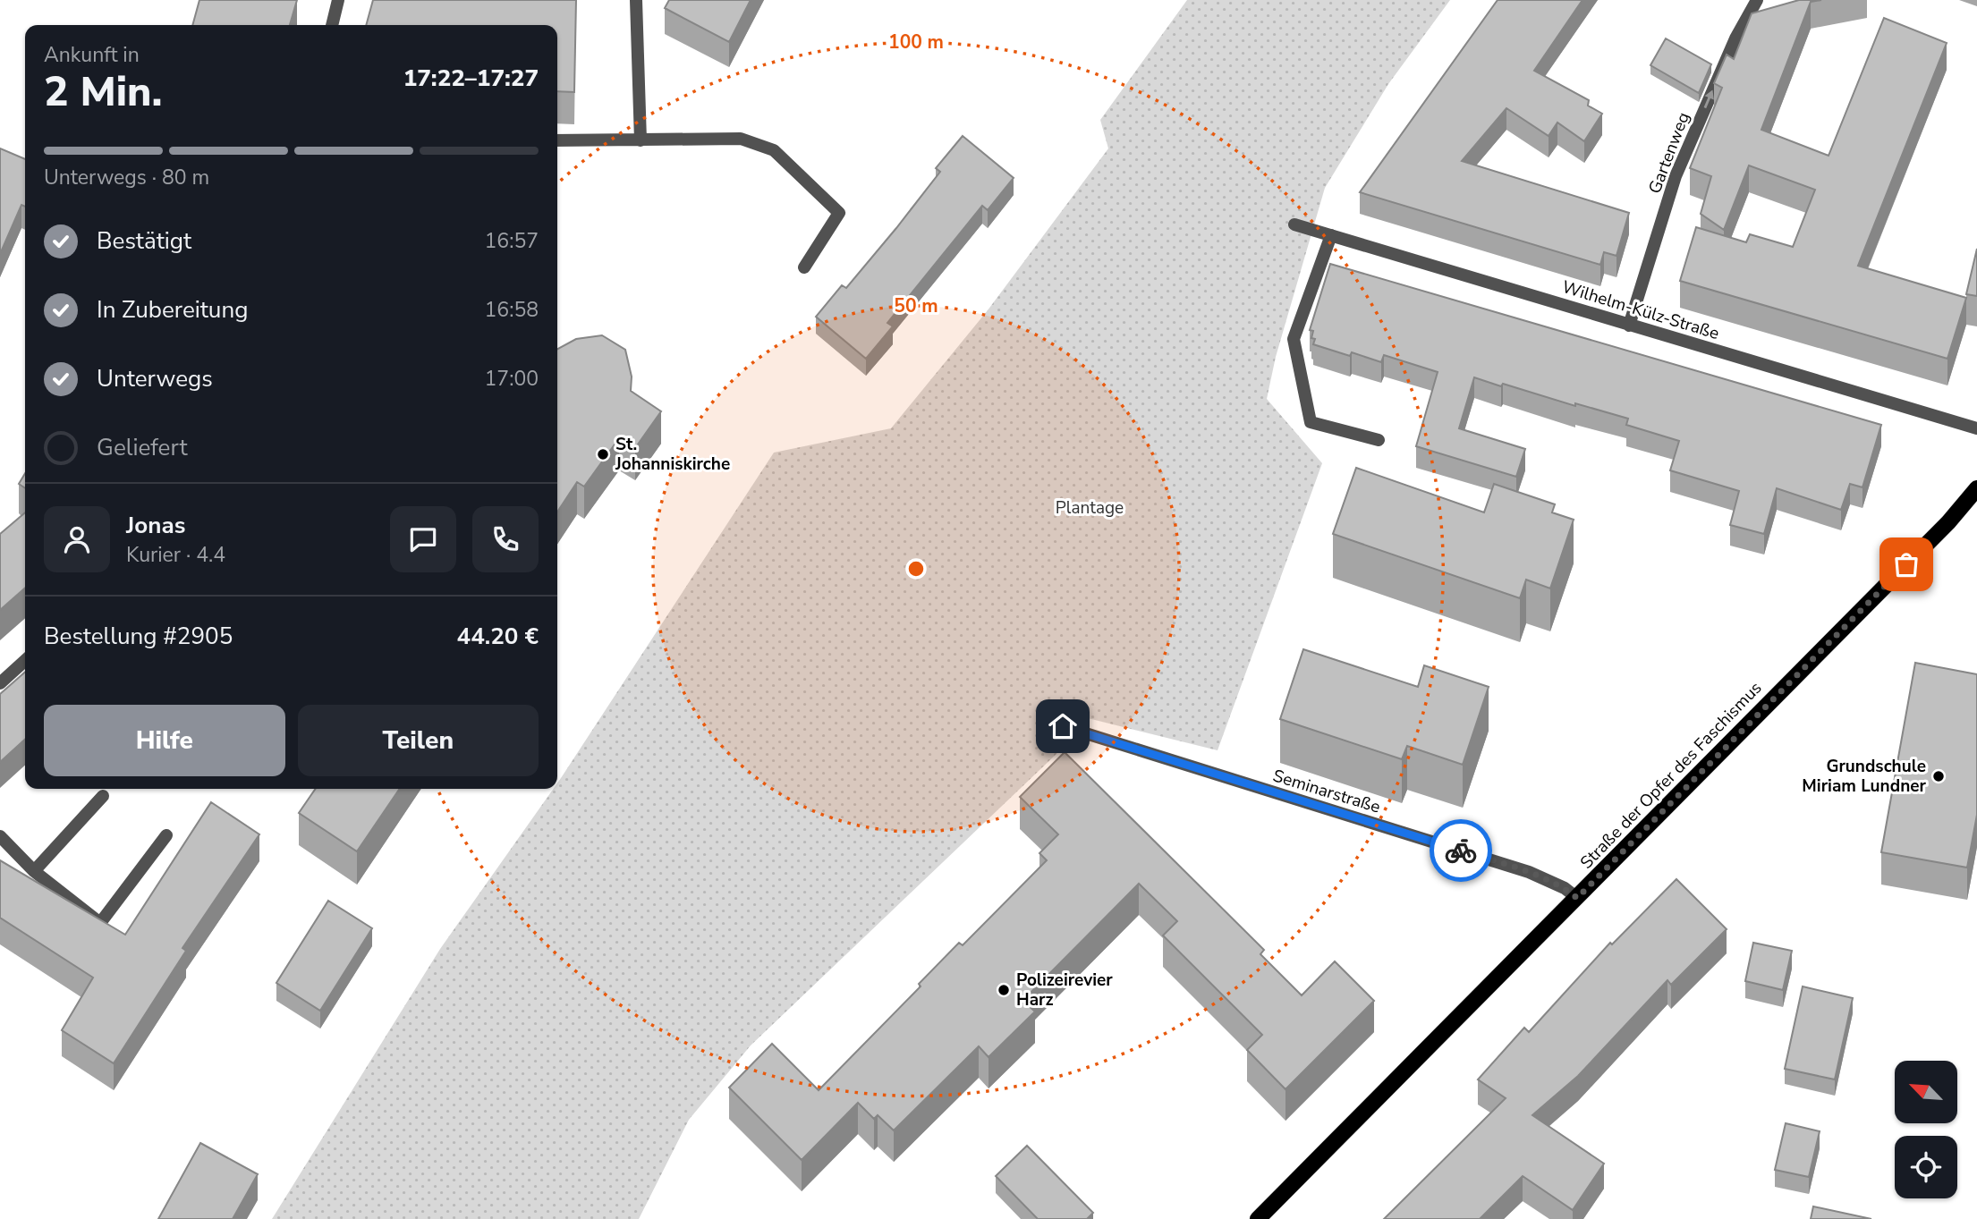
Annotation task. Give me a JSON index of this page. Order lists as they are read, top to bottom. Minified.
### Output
{"streets":{"main road":["Straße der Opfer des Faschismus"],"street":["Gartenweg","Wilhelm-Külz-Straße","Seminarstraße"]},"crossings":[["Gartenweg","Wilhelm-Külz-Straße"],["Straße der Opfer des Faschismus","Seminarstraße"]],"one_way":["Gartenweg"],"parks":["Plantage"],"places":["St. Johanniskirche","Grundschule Miriam Lundner","Polizeirevier Harz"],"north":"top left","page":{"heading":["2 Min.","Ankunft in","17:22–17:27"],"panel":["Jonas","Kurier · 4.4","Bestellung #2905","44.20 €"],"bar":"Unterwegs · 80 m","list":[["Bestätigt","16:57"],["In Zubereitung","16:58"],["Unterwegs","17:00"],"Geliefert"],"buttons":["Hilfe","Teilen"]},"rings":["100 m","50 m"]}
